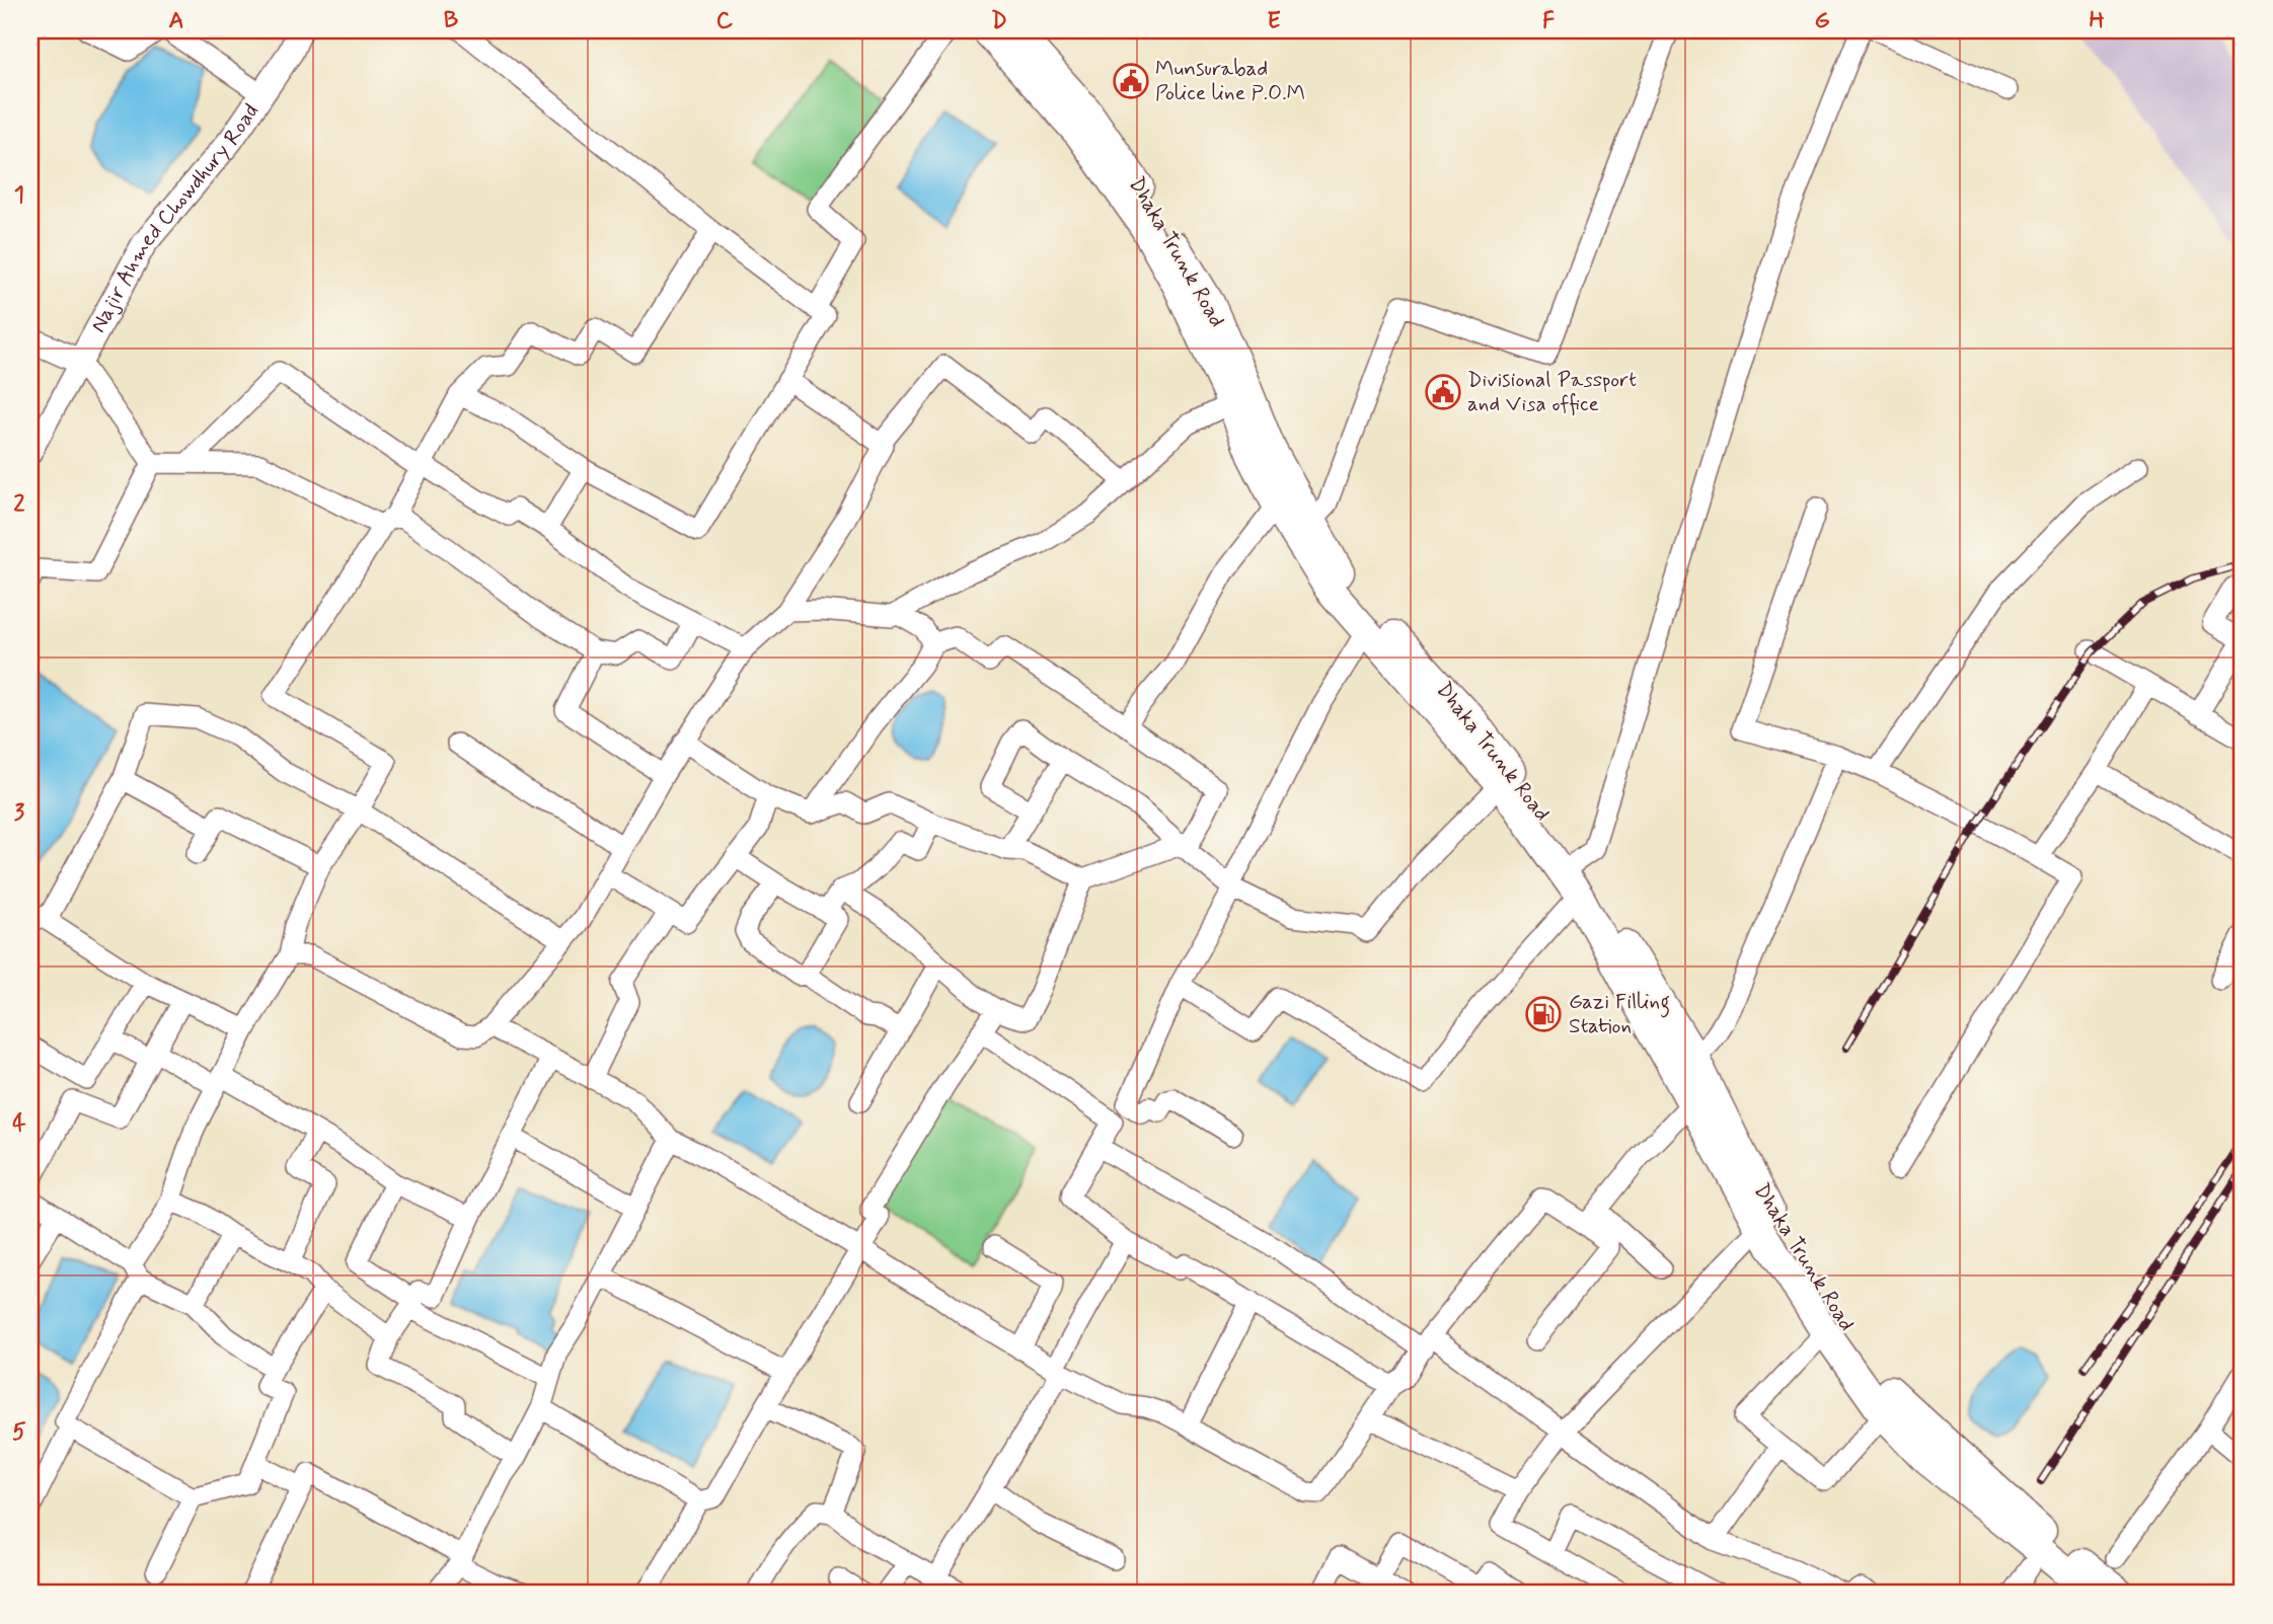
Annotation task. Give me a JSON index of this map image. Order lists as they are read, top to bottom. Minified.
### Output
{"streets":{"main road":["Dhaka Trunk Road"],"street":["Najir Ahmed Chowdhury Road"]},"places":{"public building":["Munsurabad Police line P.O.M","Divisional Passport and Visa office"],"fuel station":["Gazi Filling Station"]},"grid":{"columns":["A","B","C","D","E","F","G","H"],"rows":["1","2","3","4","5"]}}
